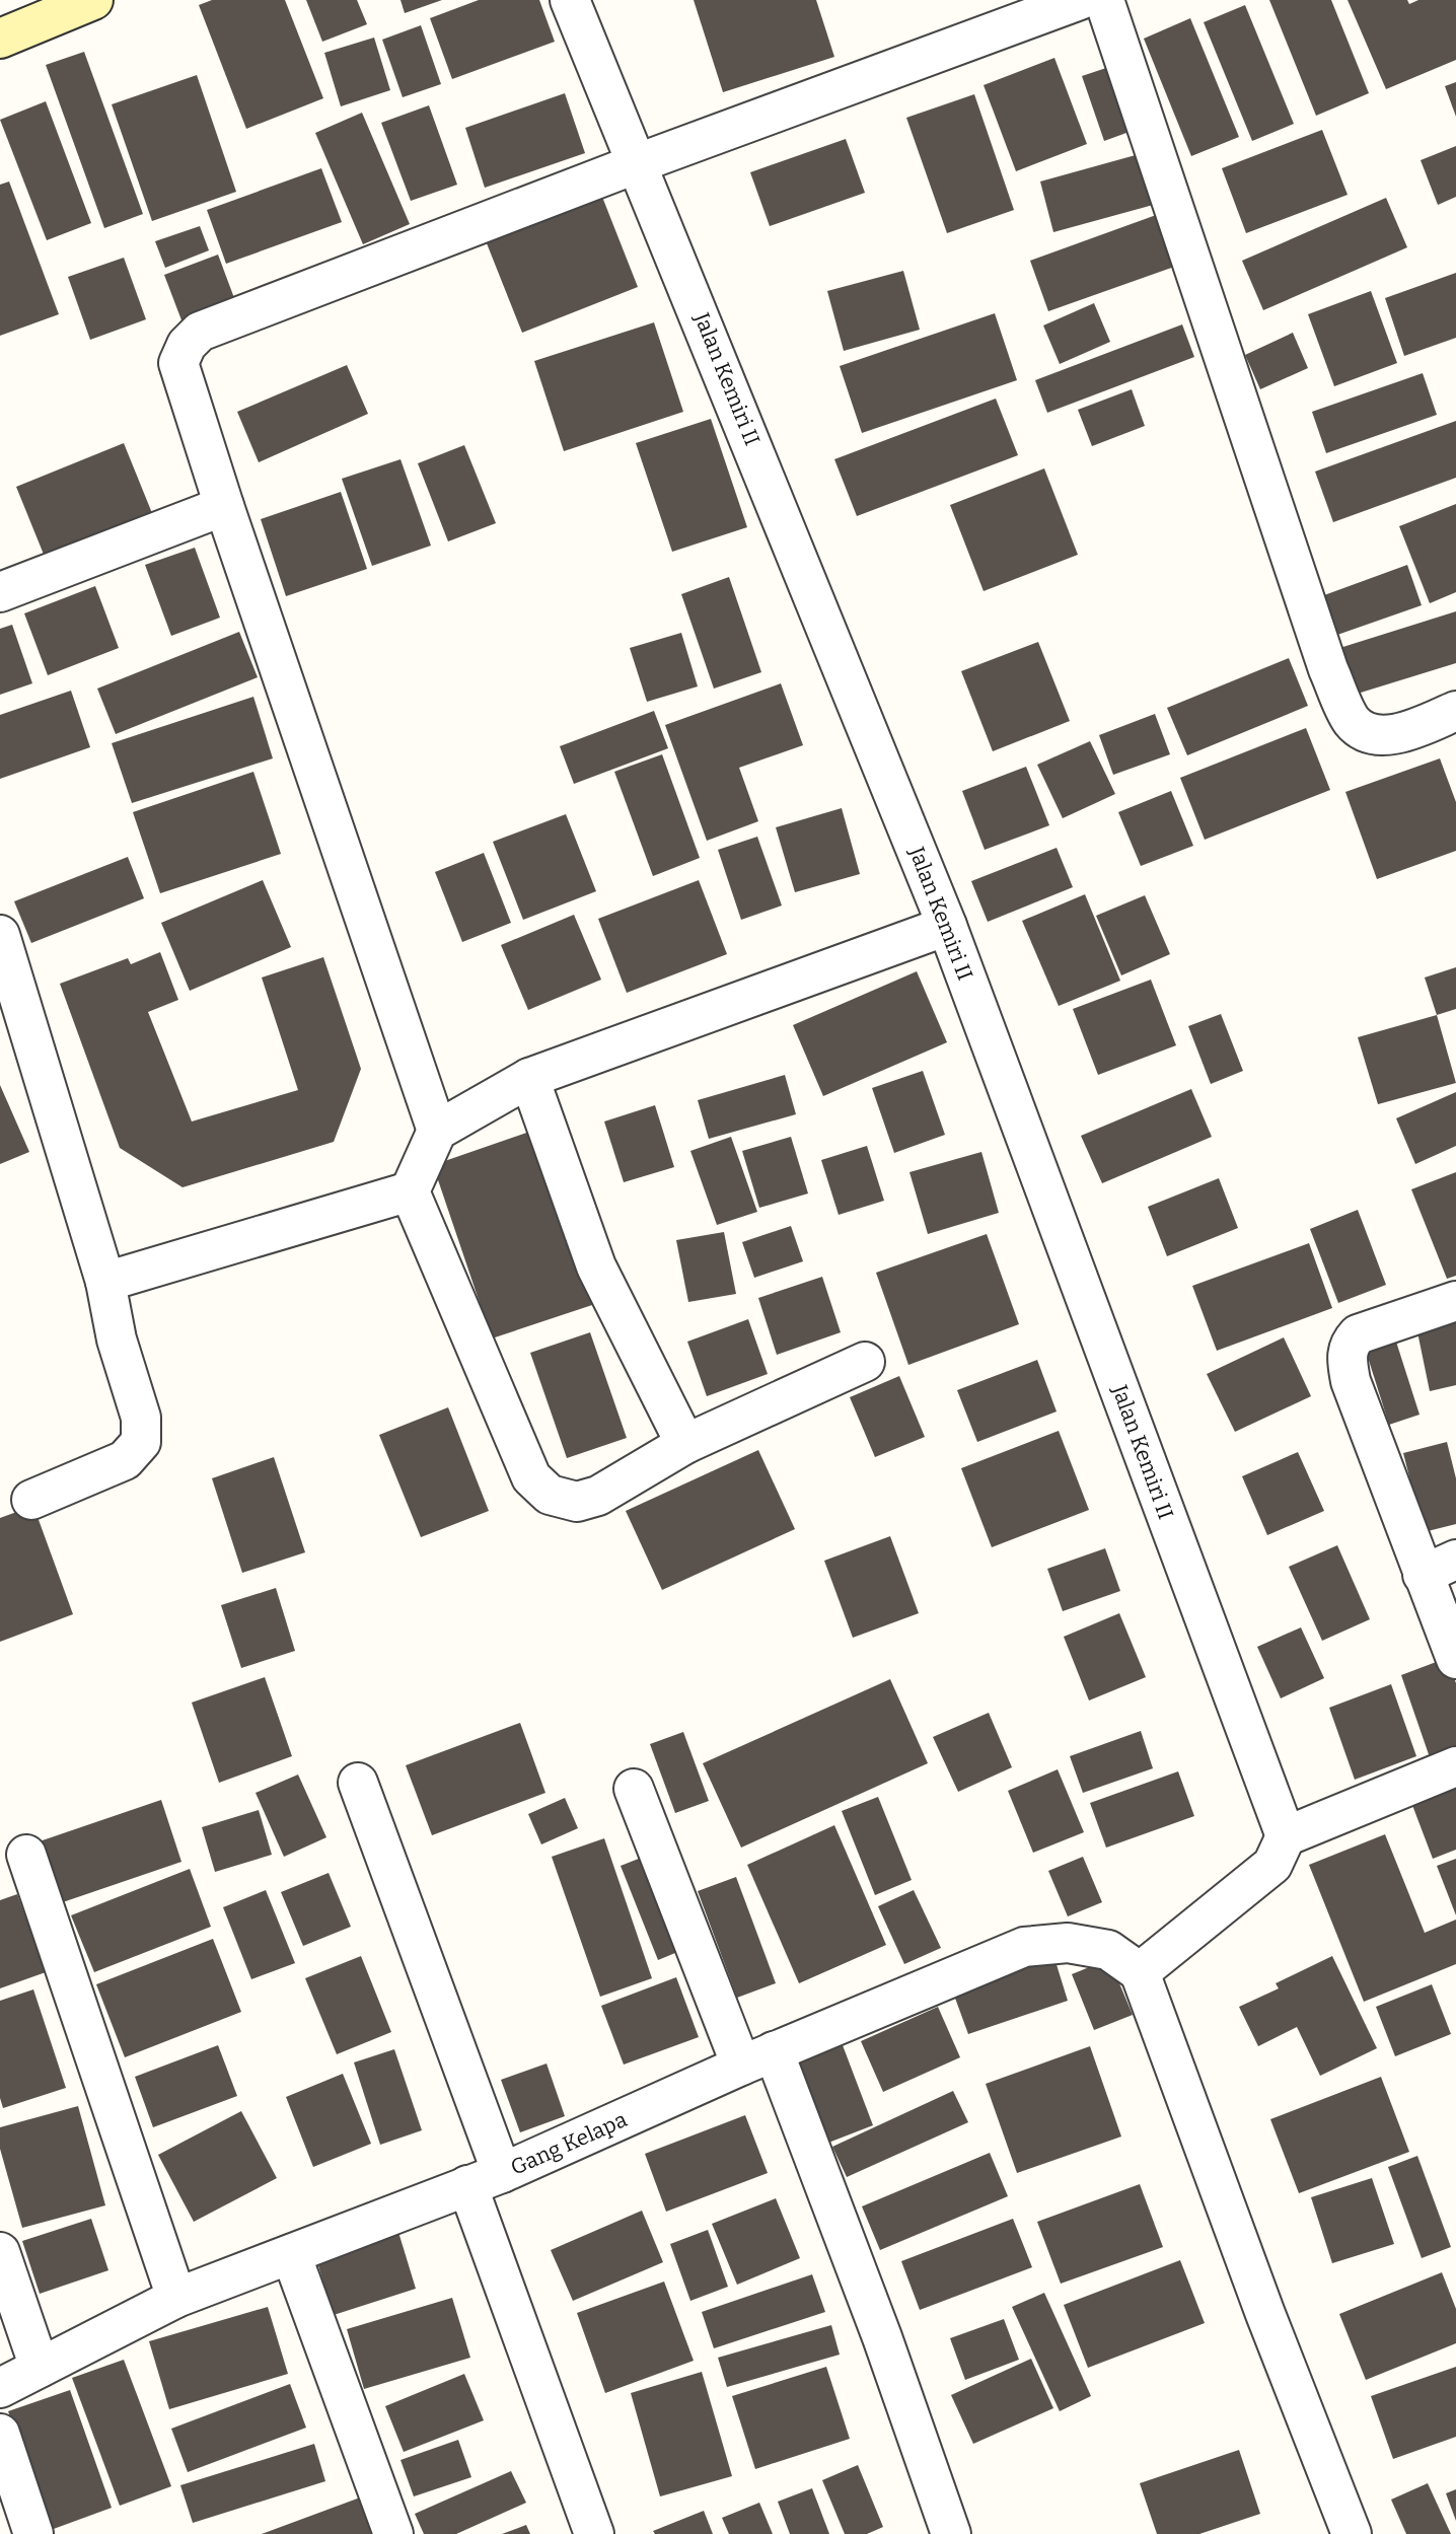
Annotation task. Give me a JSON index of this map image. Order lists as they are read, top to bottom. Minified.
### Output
{"streets":{"street":["Jalan Kemiri II","Gang Kelapa"]}}
